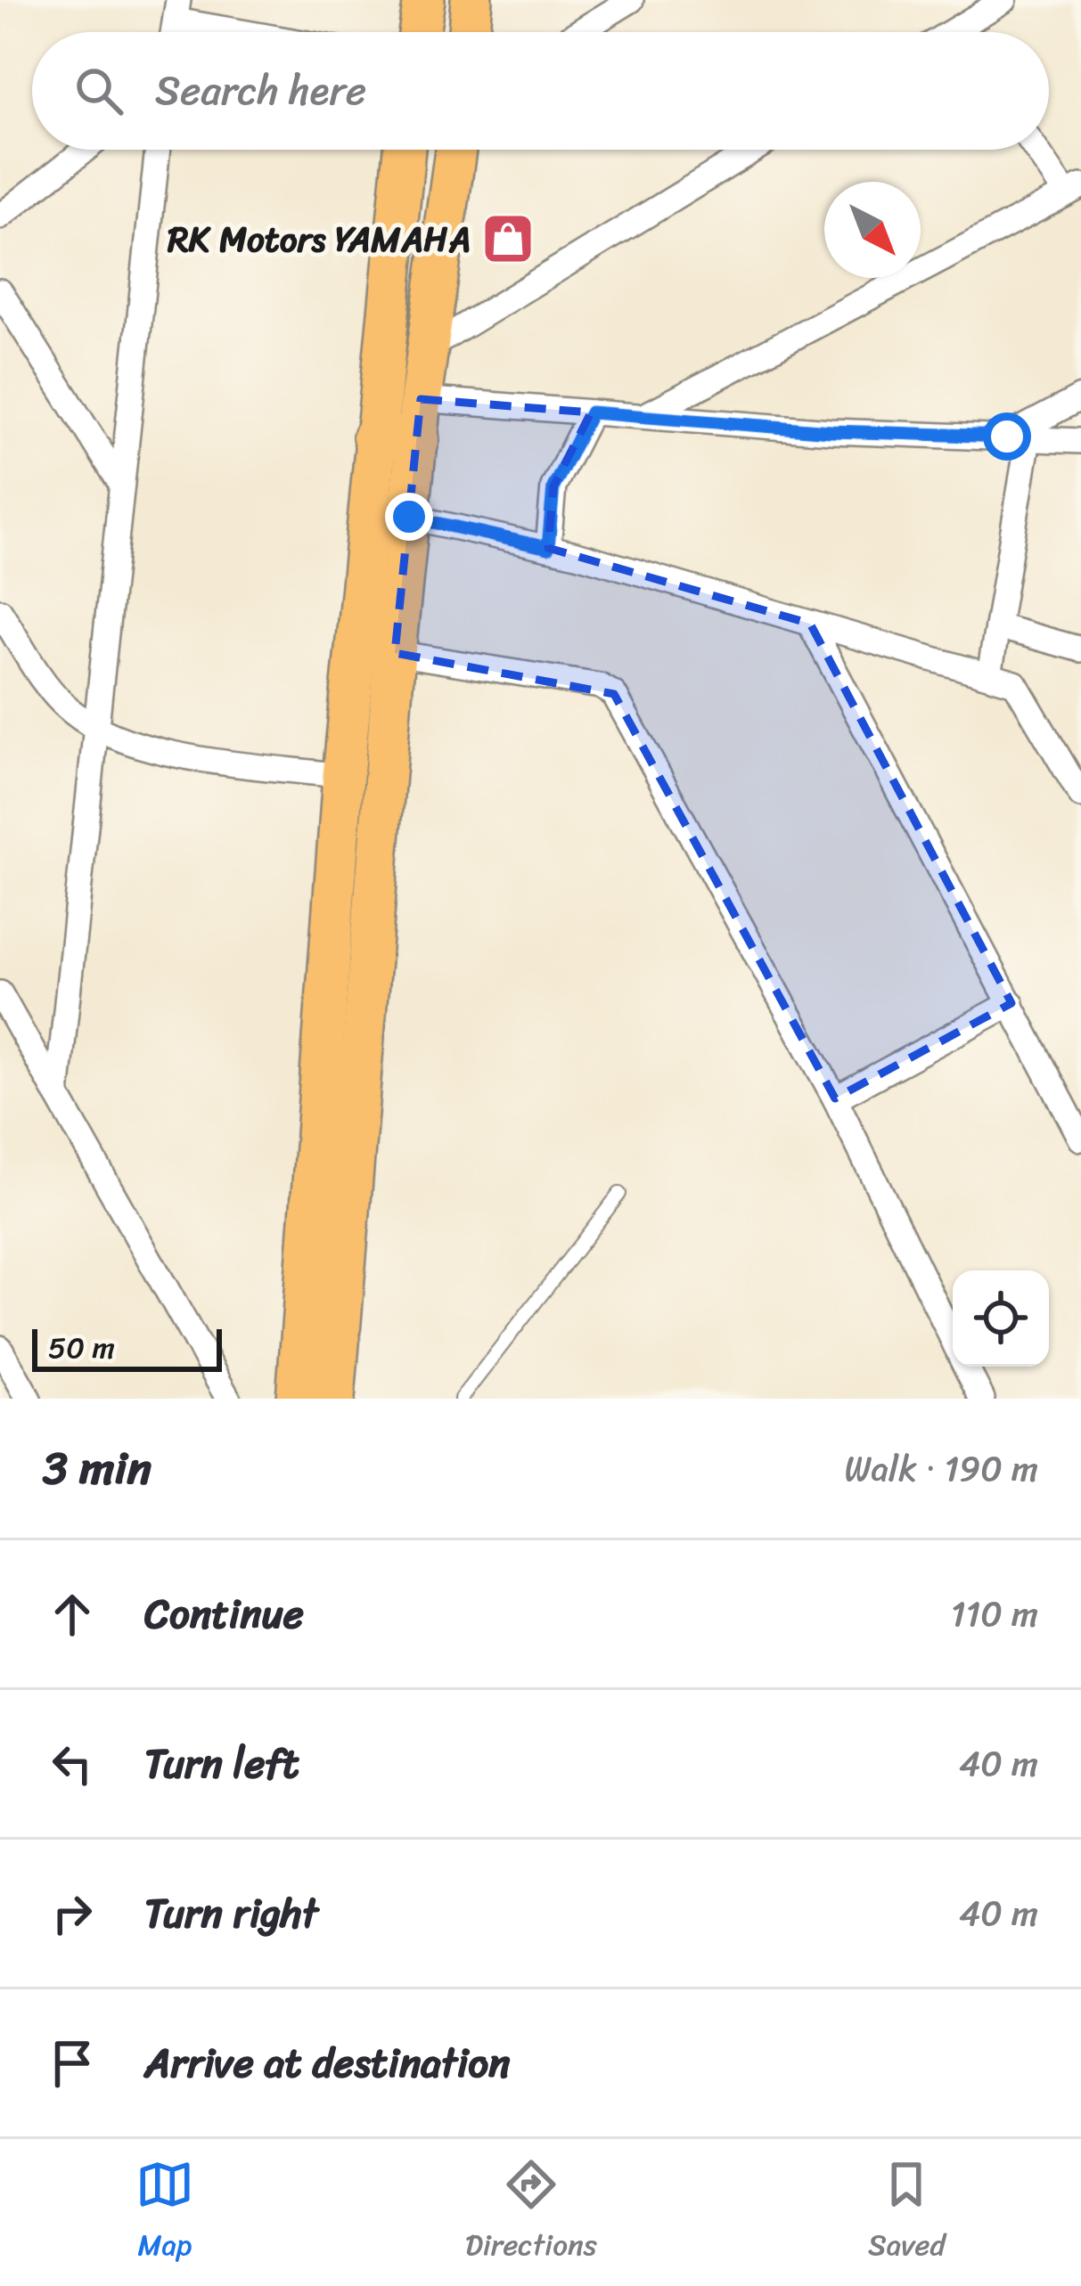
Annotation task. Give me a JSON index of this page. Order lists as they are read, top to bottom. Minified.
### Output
{"places":{"shop":["RK Motors YAMAHA"]},"scale_bar":"50 m","north":"bottom right","page":{"search":"Search here","scale":"50 m","heading":["3 min","Walk · 190 m"],"list":[["Continue","110 m"],["Turn left","40 m"],["Turn right","40 m"],"Arrive at destination"],"nav":["Map","Directions","Saved"]}}
